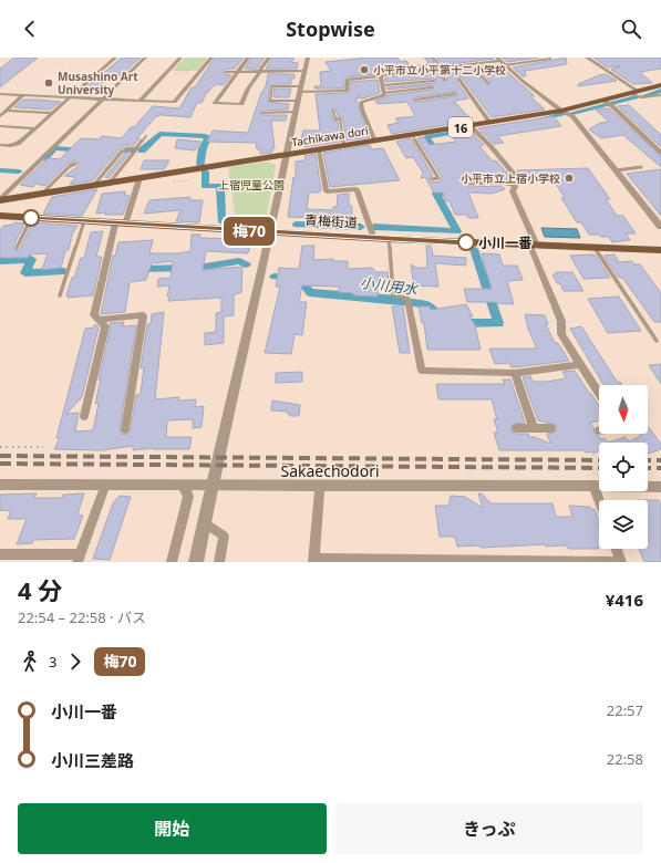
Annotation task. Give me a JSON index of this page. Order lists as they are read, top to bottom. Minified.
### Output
{"streets":{"main road":["16","Tachikawa dori","青梅街道"],"street":["Sakaechodori"]},"water":["小川用水"],"parks":["上宿児童公園"],"places":["小平市立小平第十二小学校","Musashino Art University","小平市立上宿小学校","小川一番"],"lines":["bus line 梅70"],"north":"bottom","page":{"header":"Stopwise","on_map":"梅70","heading":["4 分","22:54 – 22:58 · バス","¥416"],"legs":["3","梅70"],"list":[{"name":"小川一番","value":"22:57"},{"name":"小川三差路","value":"22:58"}],"buttons":["開始","きっぷ"]}}
